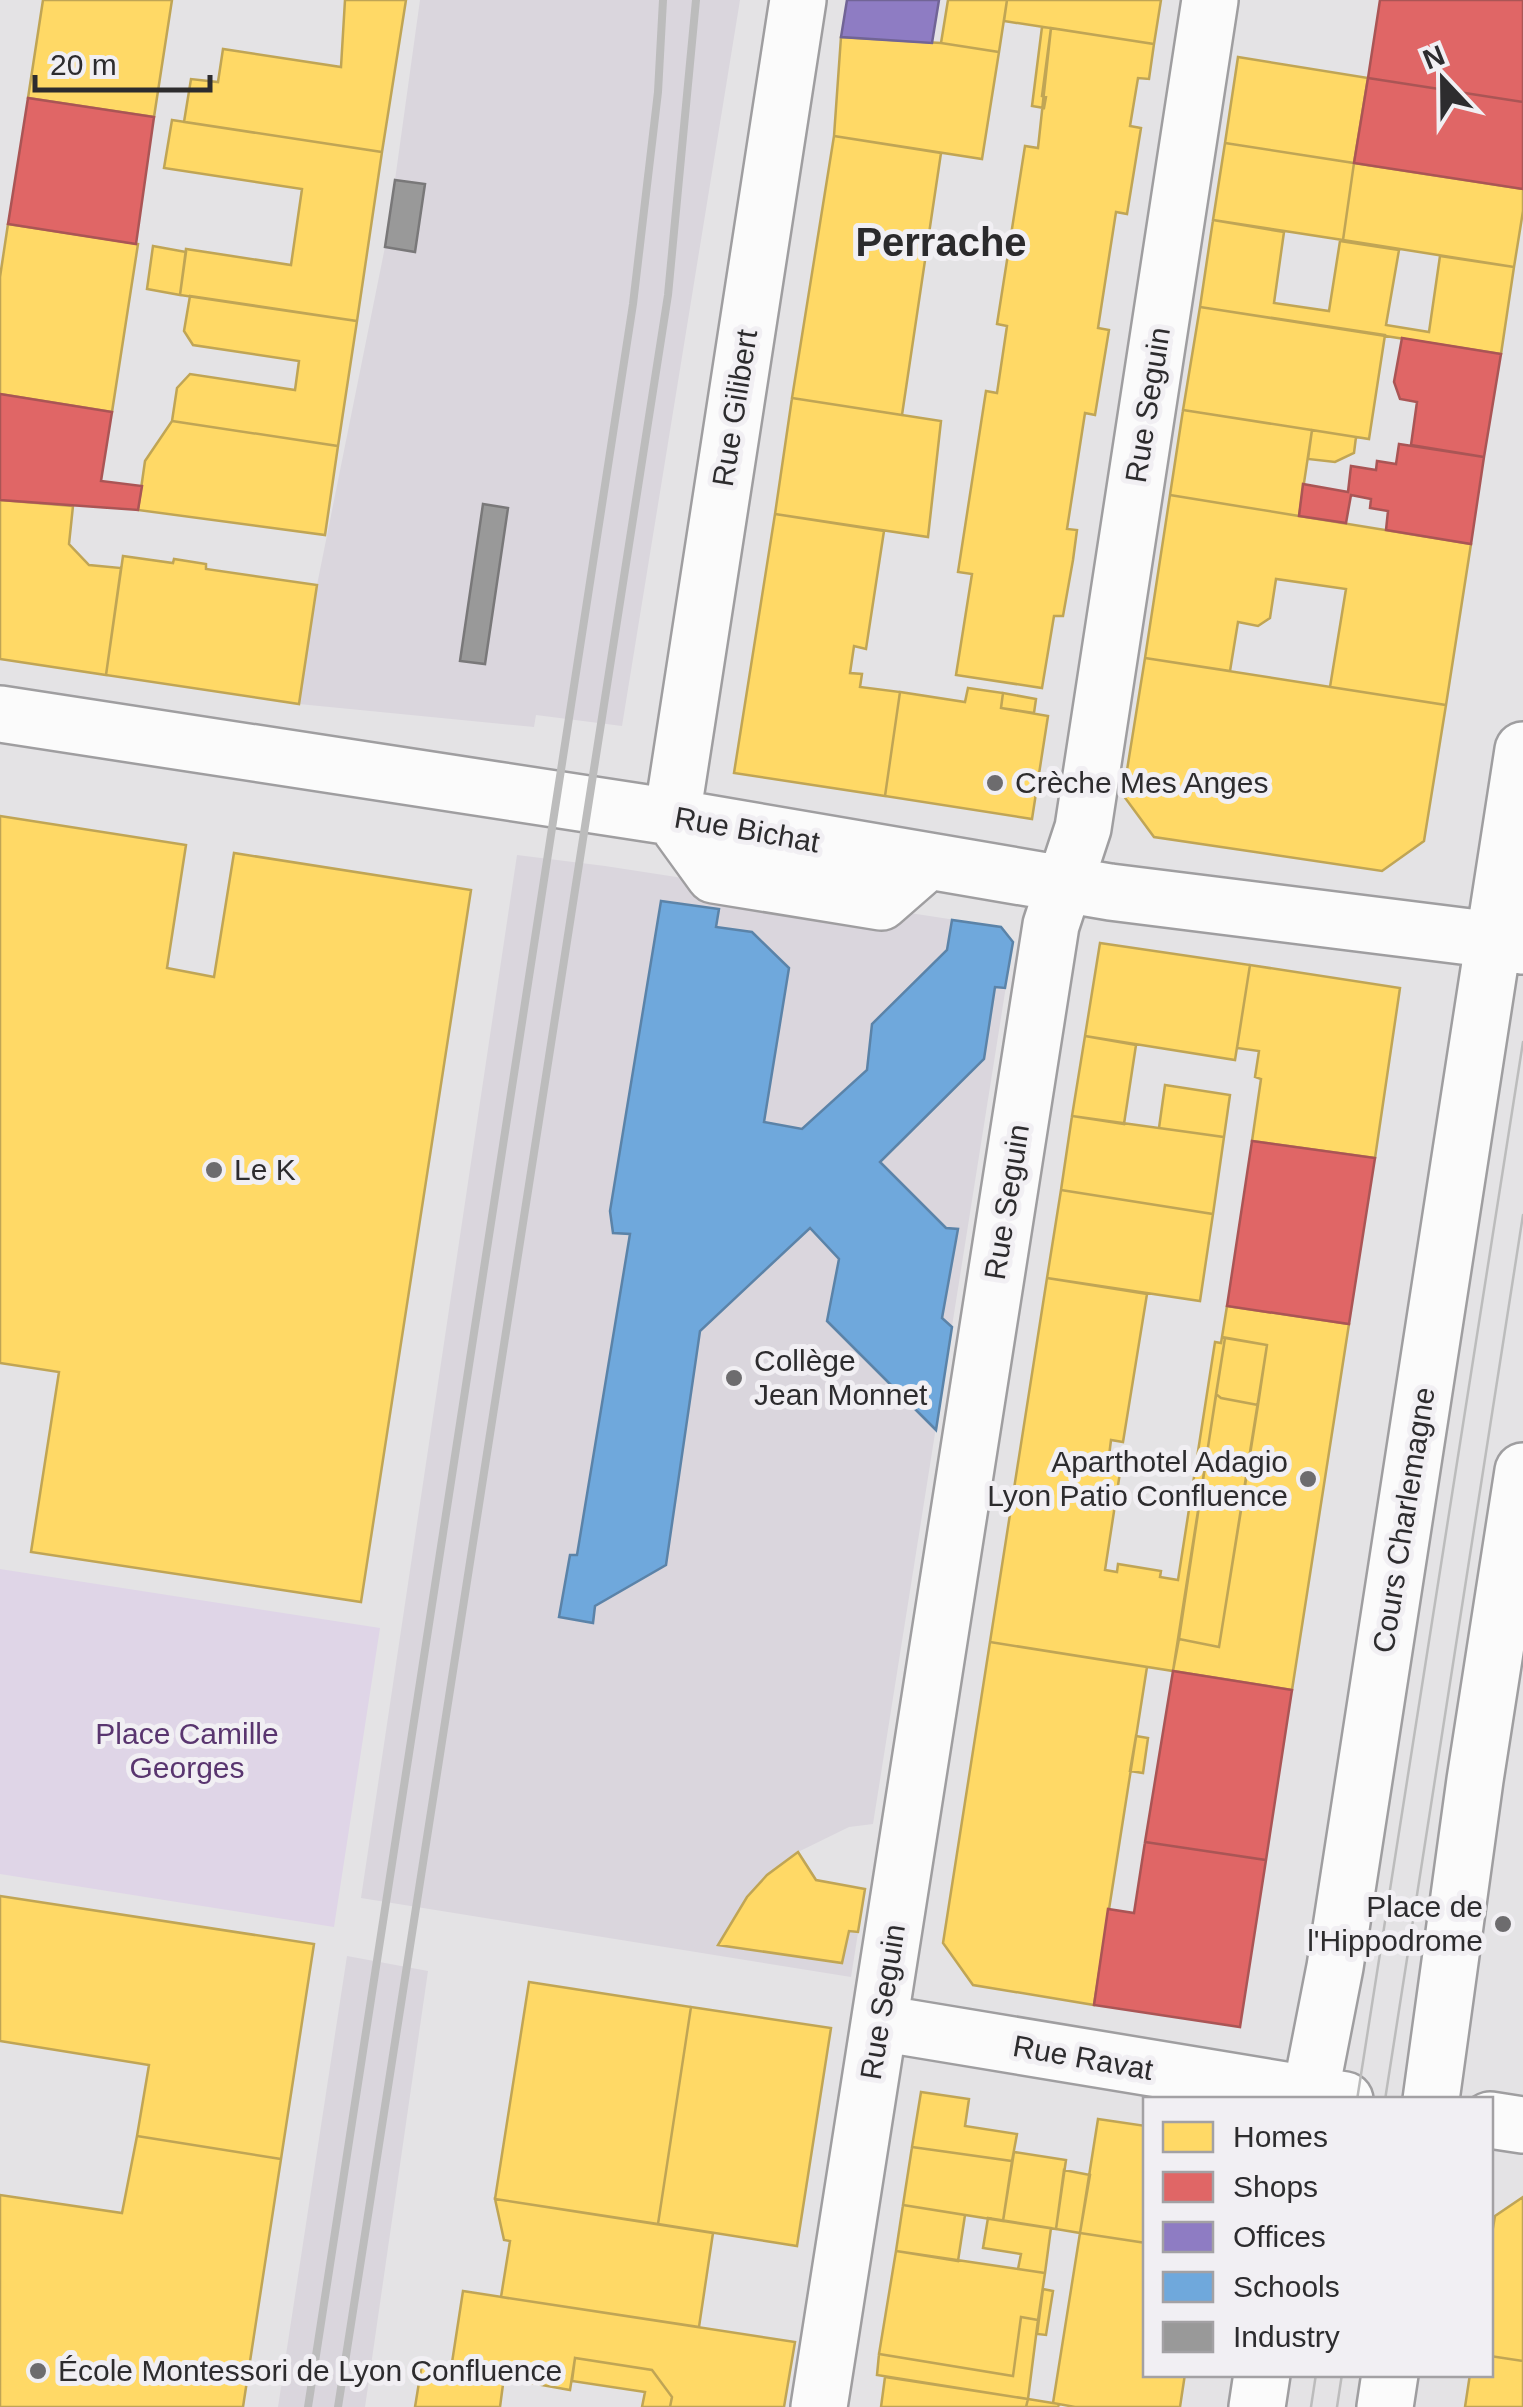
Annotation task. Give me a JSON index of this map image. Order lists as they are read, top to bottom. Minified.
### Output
{"streets":{"street":["Rue Seguin","Rue Gilibert","Rue Bichat","Cours Charlemagne","Rue Ravat"]},"crossings":[["Rue Seguin","Rue Bichat"],["Rue Seguin","Rue Ravat"],["Rue Gilibert","Rue Bichat"],["Rue Bichat","Cours Charlemagne"]],"districts":["Perrache"],"parks":["Place Camille Georges"],"places":["Crèche Mes Anges","Le K","Collège Jean Monnet","Aparthotel Adagio Lyon Patio Confluence","Place de l'Hippodrome","École Montessori de Lyon Confluence"],"legend":["Homes","Shops","Offices","Schools","Industry"],"scale_bar":"20 m","north":"top"}
